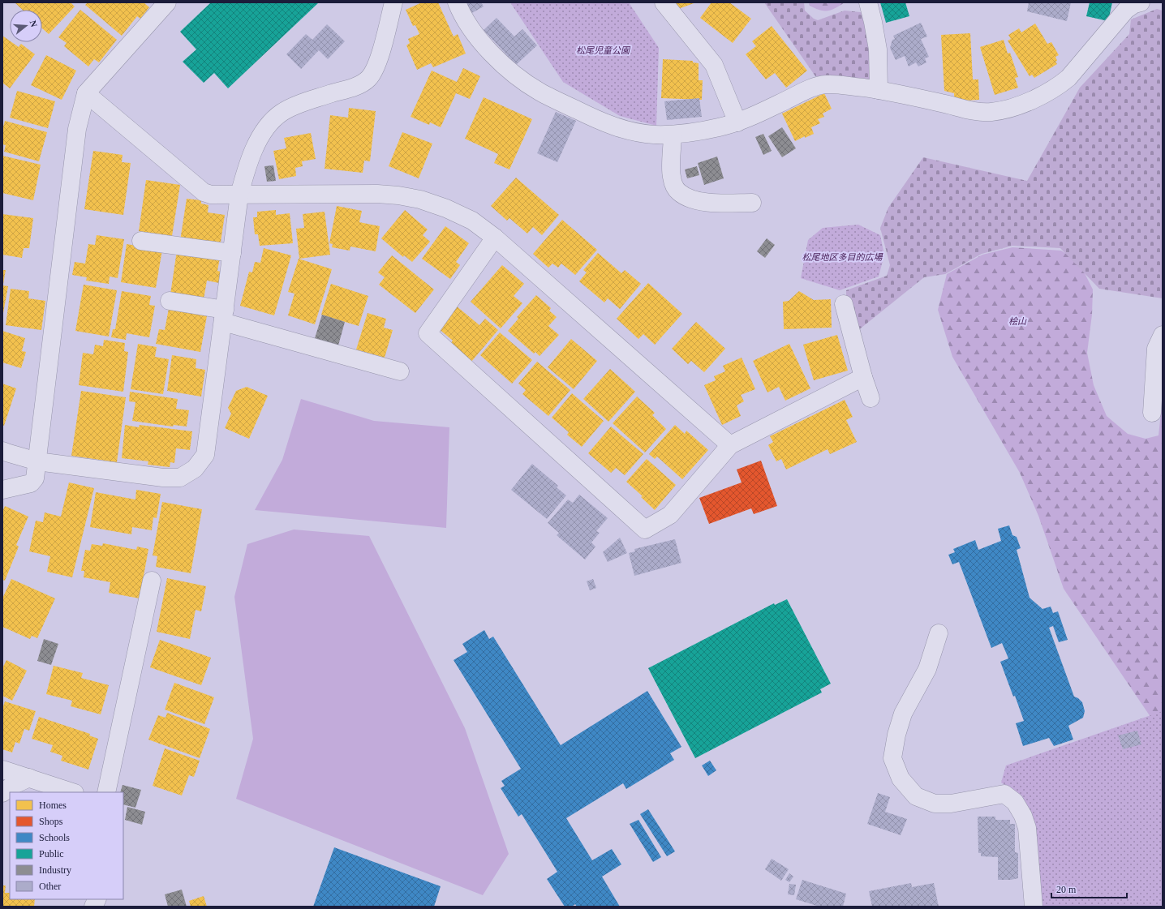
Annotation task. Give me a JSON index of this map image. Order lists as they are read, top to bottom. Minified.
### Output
{"parks":["松尾児童公園","松尾地区多目的広場","桧山"],"legend":["Homes","Shops","Schools","Public","Industry","Other"],"scale_bar":"20 m","north":"right"}
